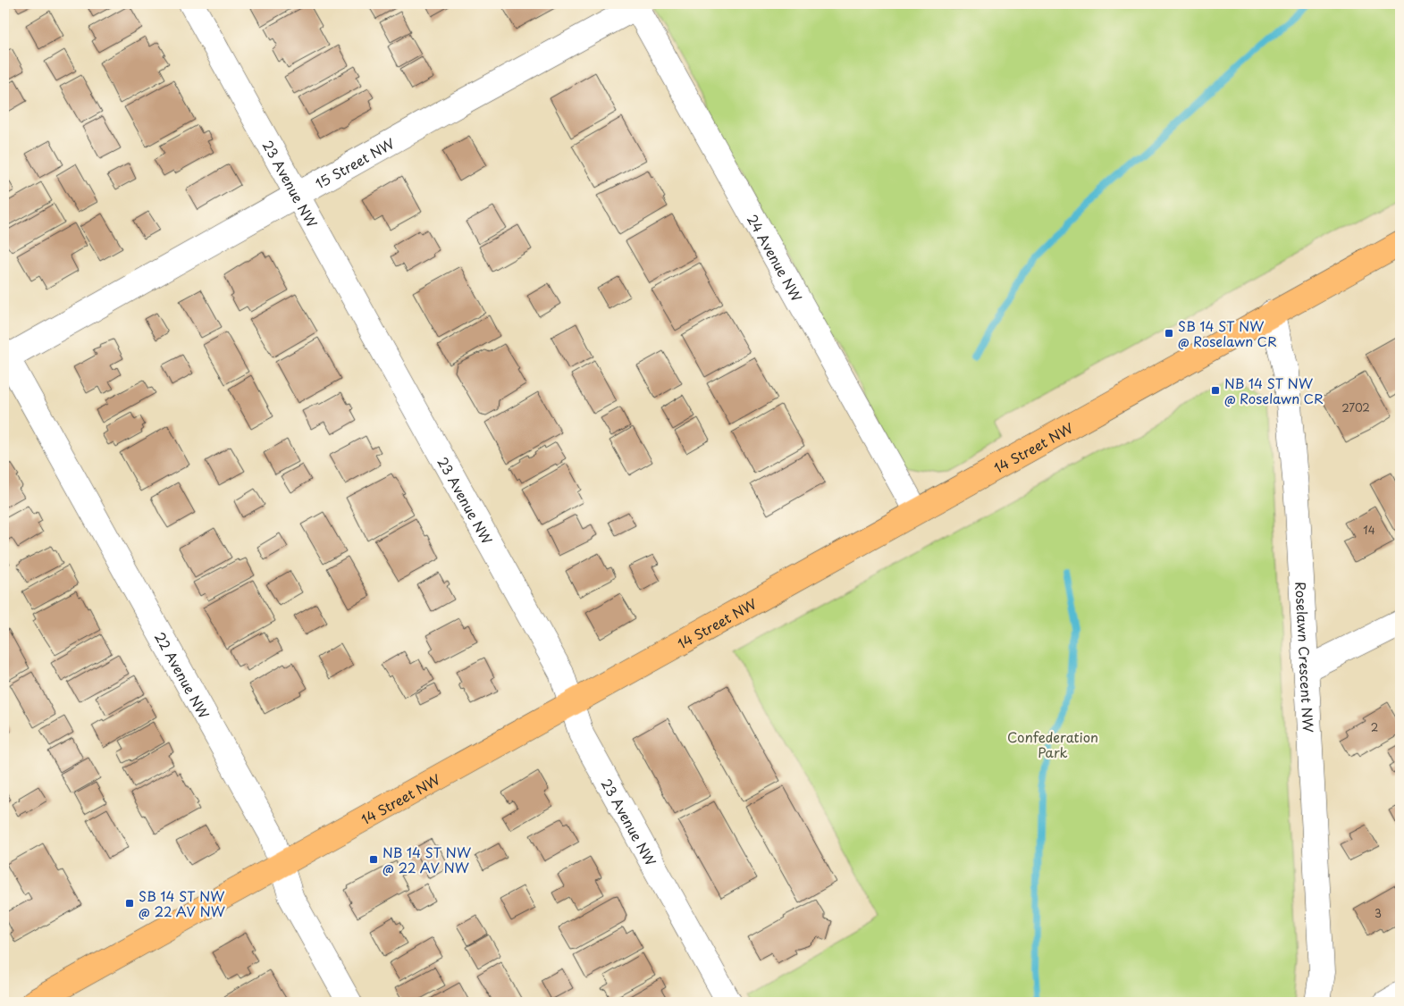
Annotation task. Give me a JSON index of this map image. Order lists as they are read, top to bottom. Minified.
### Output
{"streets":{"main road":["14 Street NW"],"street":["15 Street NW","23 Avenue NW","24 Avenue NW","Roselawn Crescent NW","22 Avenue NW"]},"crossings":[["15 Street NW","23 Avenue NW"],["15 Street NW","24 Avenue NW"],["15 Street NW","22 Avenue NW"],["23 Avenue NW","14 Street NW"],["24 Avenue NW","14 Street NW"],["14 Street NW","Roselawn Crescent NW"],["14 Street NW","22 Avenue NW"]],"parks":["Confederation Park"],"places":{"transit":["SB 14 ST NW @ Roselawn CR","NB 14 ST NW @ Roselawn CR","NB 14 ST NW @ 22 AV NW","SB 14 ST NW @ 22 AV NW"]},"house_numbers":["2702","14","2","3"]}
